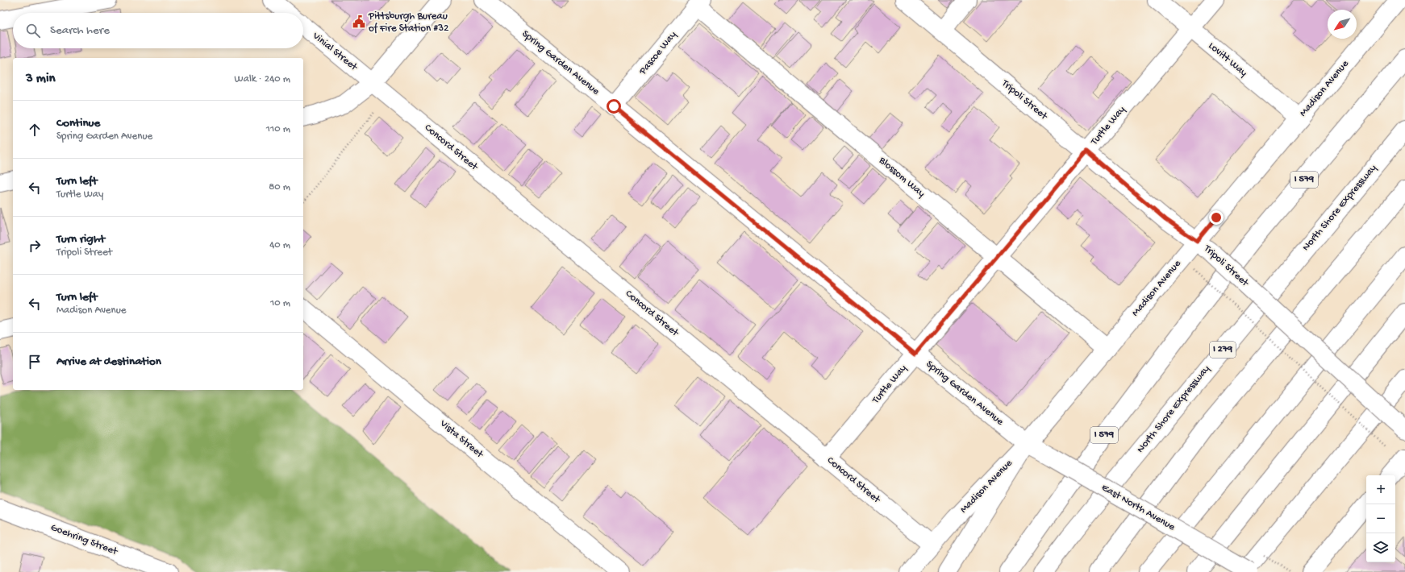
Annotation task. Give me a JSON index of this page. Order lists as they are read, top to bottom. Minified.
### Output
{"streets":{"main road":["Vinial Street","Pascoe Way","Lovitt Way","Spring Garden Avenue","Madison Avenue","Tripoli Street","Turtle Way","Concord Street","Blossom Way","I 579","North Shore Expressway","I 279","Vista Street","East North Avenue","Goehring Street"]},"crossings":[["Vinial Street","Concord Street"],["Pascoe Way","Spring Garden Avenue"],["Pascoe Way","Blossom Way"],["Lovitt Way","Madison Avenue"],["Lovitt Way","Turtle Way"],["Spring Garden Avenue","Madison Avenue"],["Spring Garden Avenue","Turtle Way"],["Spring Garden Avenue","East North Avenue"],["Madison Avenue","Tripoli Street"],["Madison Avenue","Concord Street"],["Madison Avenue","Blossom Way"],["Madison Avenue","East North Avenue"],["Tripoli Street","Turtle Way"],["Turtle Way","Concord Street"],["Turtle Way","Blossom Way"]],"places":{"public building":["Pittsburgh Bureau of Fire Station #32"]},"north":"bottom left","page":{"search":"Search here","heading":["3 min","Walk · 240 m"],"list":[["Continue","Spring Garden Avenue","110 m"],["Turn left","Turtle Way","80 m"],["Turn right","Tripoli Street","40 m"],["Turn left","Madison Avenue","10 m"],"Arrive at destination"],"map_buttons":["+","−"]}}
